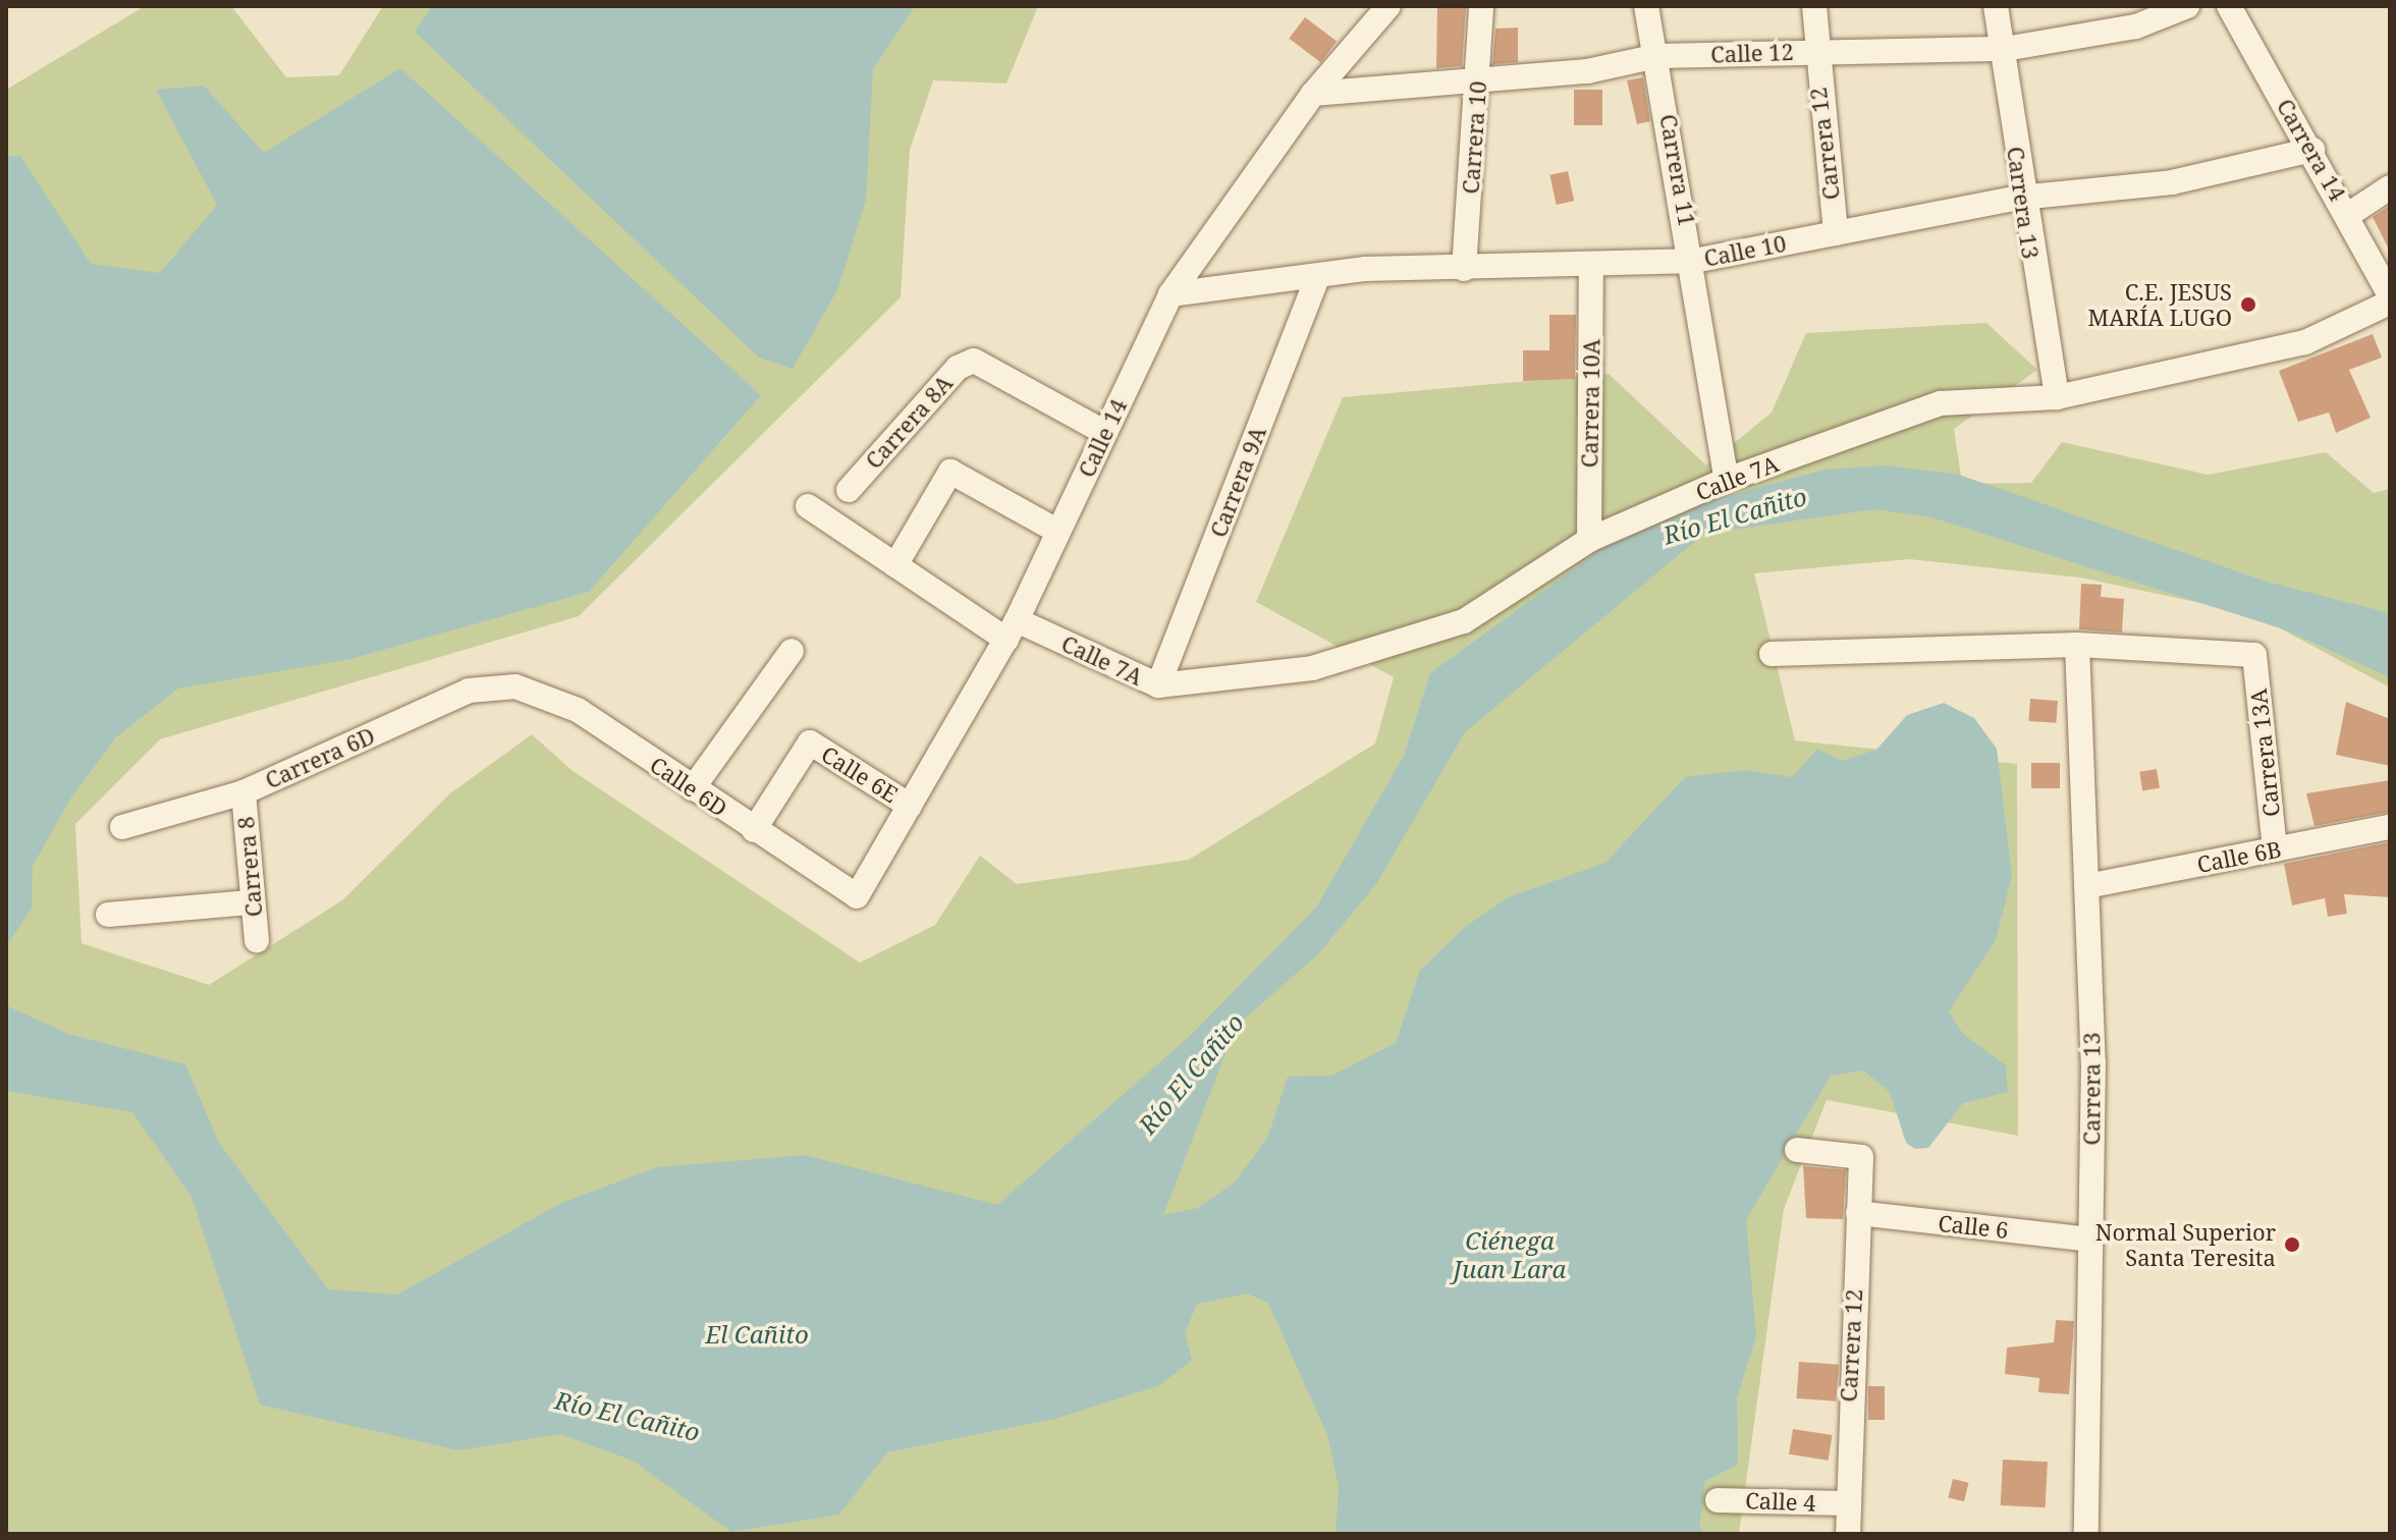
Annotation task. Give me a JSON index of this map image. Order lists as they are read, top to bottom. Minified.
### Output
{"streets":{"street":["Calle 12","Carrera 10","Carrera 12","Carrera 14","Carrera 11","Carrera 13","Calle 10","Carrera 10A","Carrera 8A","Calle 14","Calle 7A","Carrera 9A","Carrera 13A","Carrera 6D","Calle 6E","Calle 6D","Calle 6B","Carrera 8","Calle 6","Calle 4"]},"crossings":[["Calle 12","Carrera 10"],["Calle 12","Carrera 12"],["Calle 12","Carrera 11"],["Calle 12","Carrera 13"],["Calle 12","Calle 14"],["Carrera 10","Calle 10"],["Carrera 12","Calle 10"],["Carrera 12","Calle 6"],["Carrera 12","Calle 4"],["Carrera 14","Calle 10"],["Carrera 11","Calle 10"],["Carrera 11","Calle 7A"],["Carrera 13","Calle 10"],["Carrera 13","Calle 7A"],["Carrera 13","Carrera 13A"],["Carrera 13","Calle 6B"],["Carrera 13","Calle 6"],["Calle 10","Carrera 10A"],["Calle 10","Calle 14"],["Calle 10","Carrera 9A"],["Carrera 10A","Calle 7A"],["Carrera 8A","Calle 14"],["Calle 14","Calle 7A"],["Calle 14","Calle 6E"],["Calle 14","Calle 6D"],["Calle 7A","Carrera 9A"],["Carrera 13A","Calle 6B"],["Carrera 6D","Calle 6D"],["Carrera 6D","Carrera 8"],["Calle 6E","Calle 6D"]],"water":["Río El Cañito","Ciénega Juan Lara","El Cañito"],"places":["C.E. JESUS MARÍA LUGO","Normal Superior Santa Teresita"]}
